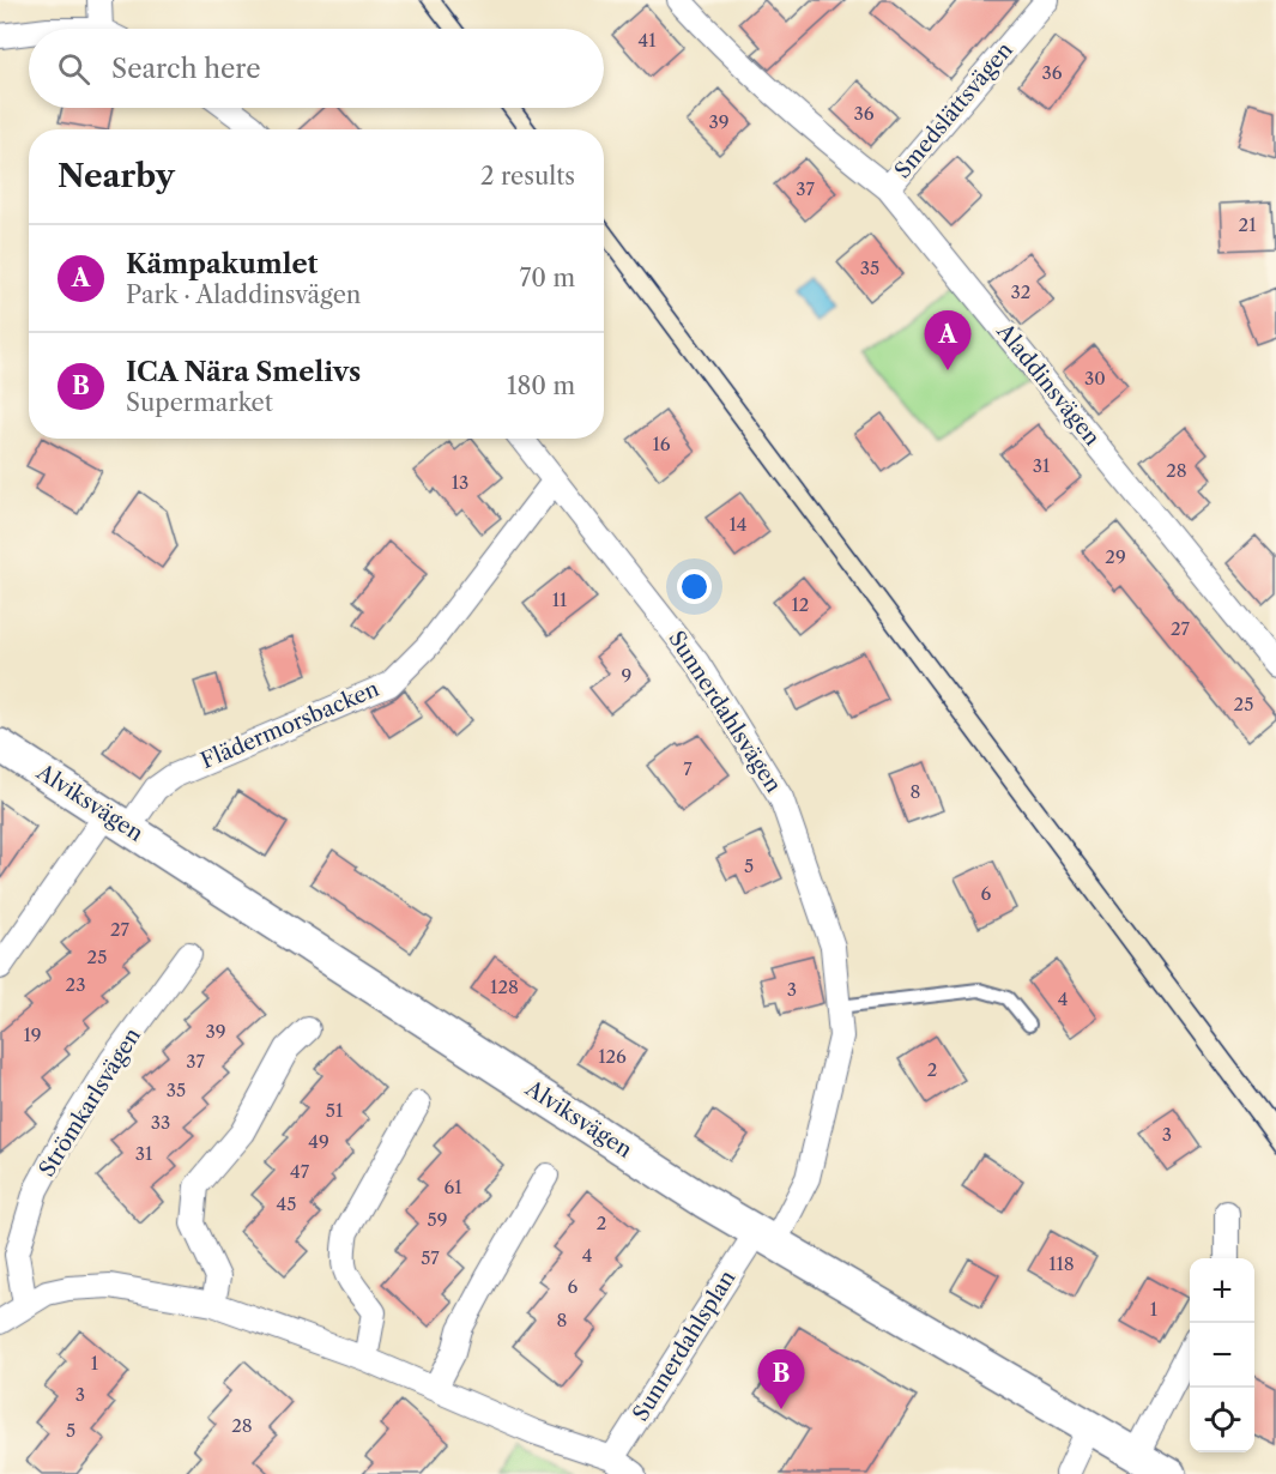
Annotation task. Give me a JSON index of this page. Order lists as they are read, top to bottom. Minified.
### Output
{"streets":{"street":["Smedslättsvägen","Aladdinsvägen","Sunnerdahlsvägen","Flädermorsbacken","Alviksvägen","Strömkarlsvägen","Sunnerdahlsplan"]},"crossings":[["Smedslättsvägen","Aladdinsvägen"],["Sunnerdahlsvägen","Flädermorsbacken"],["Sunnerdahlsvägen","Alviksvägen"],["Sunnerdahlsvägen","Sunnerdahlsplan"],["Flädermorsbacken","Alviksvägen"],["Alviksvägen","Sunnerdahlsplan"]],"house_numbers":["41","36","36","39","37","21","35","32","30","16","31","28","13","14","29","11","12","27","9","25","7","8","5","6","27","25","23","128","3","4","39","19","126","37","2","35","51","33","3","49","31","47","61","45","59","2","4","57","118","6","1","8","1","3","28","5"],"page":{"search":"Search here","heading":["Nearby","2 results"],"list":[{"mark":"A","name":"Kämpakumlet","note":"Park · Aladdinsvägen","value":"70 m"},{"mark":"B","name":"ICA Nära Smelivs","note":"Supermarket","value":"180 m"}],"pins":["A","B"],"map_buttons":["+","−"]}}
